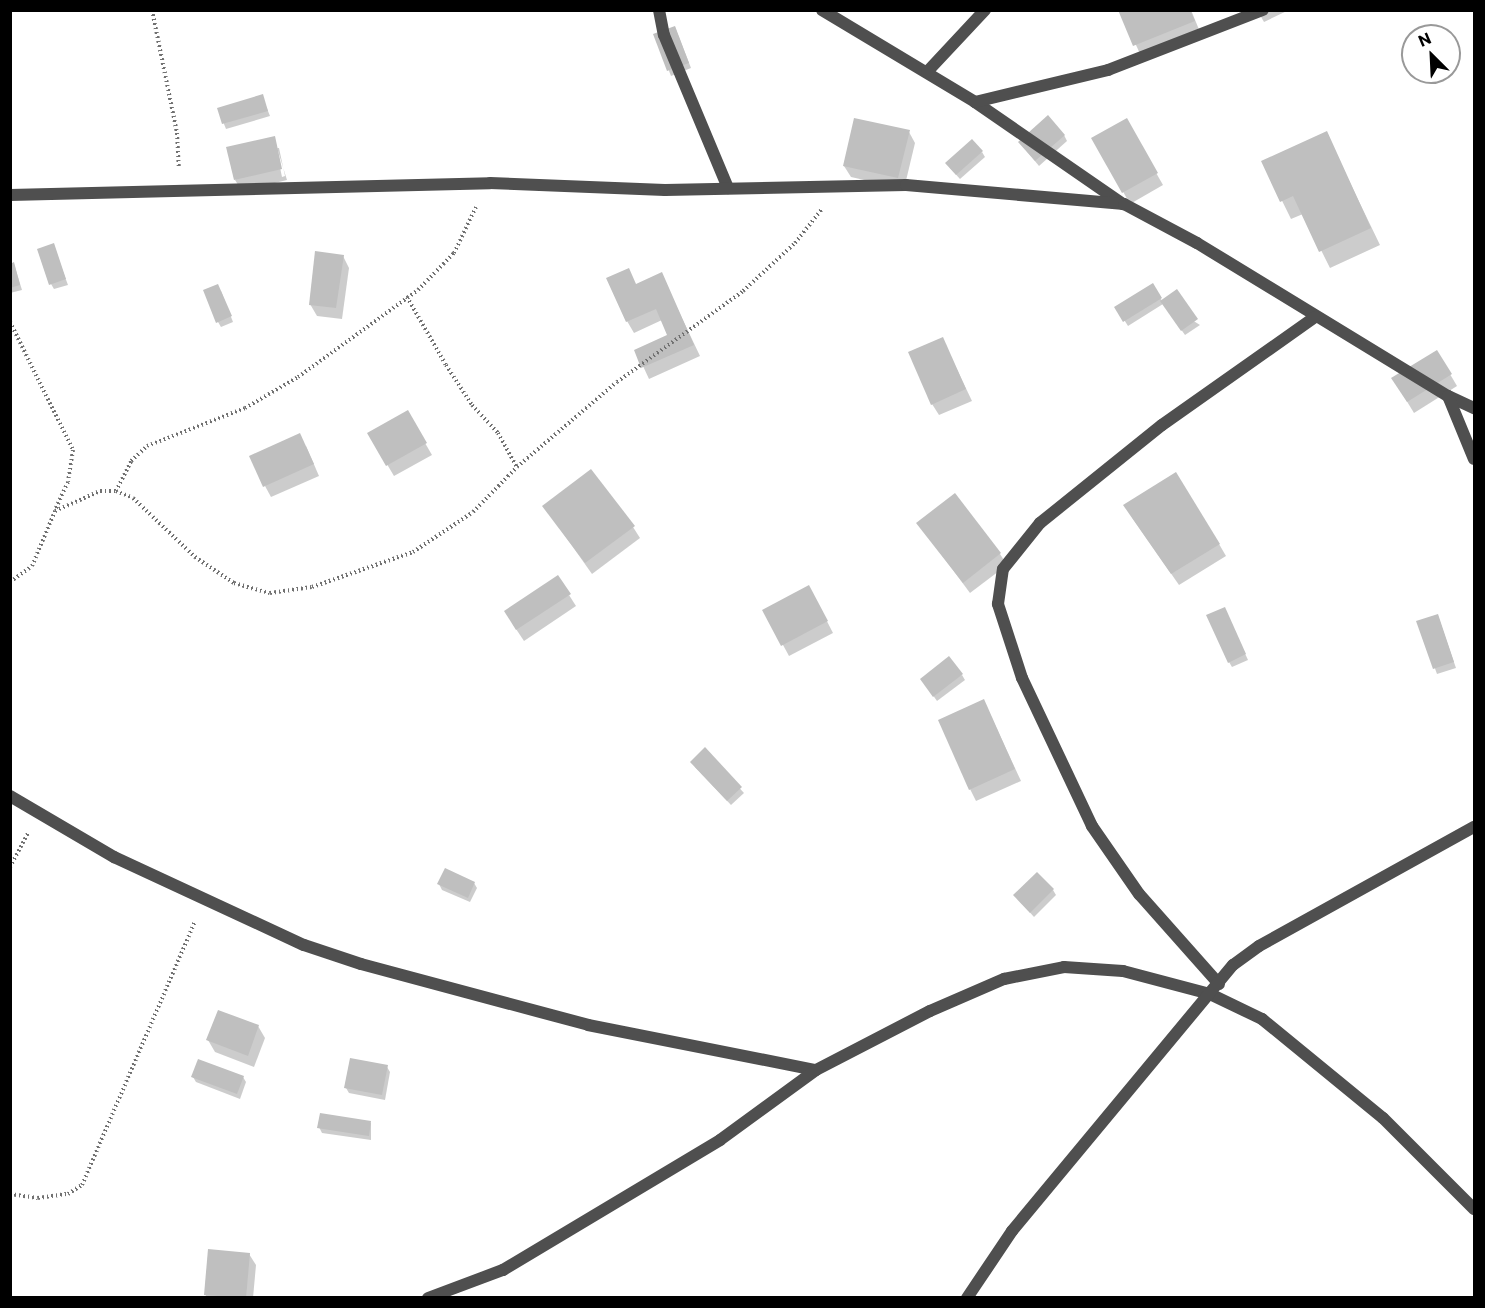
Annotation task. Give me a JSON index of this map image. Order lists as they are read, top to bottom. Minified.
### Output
{"north":"top left"}
